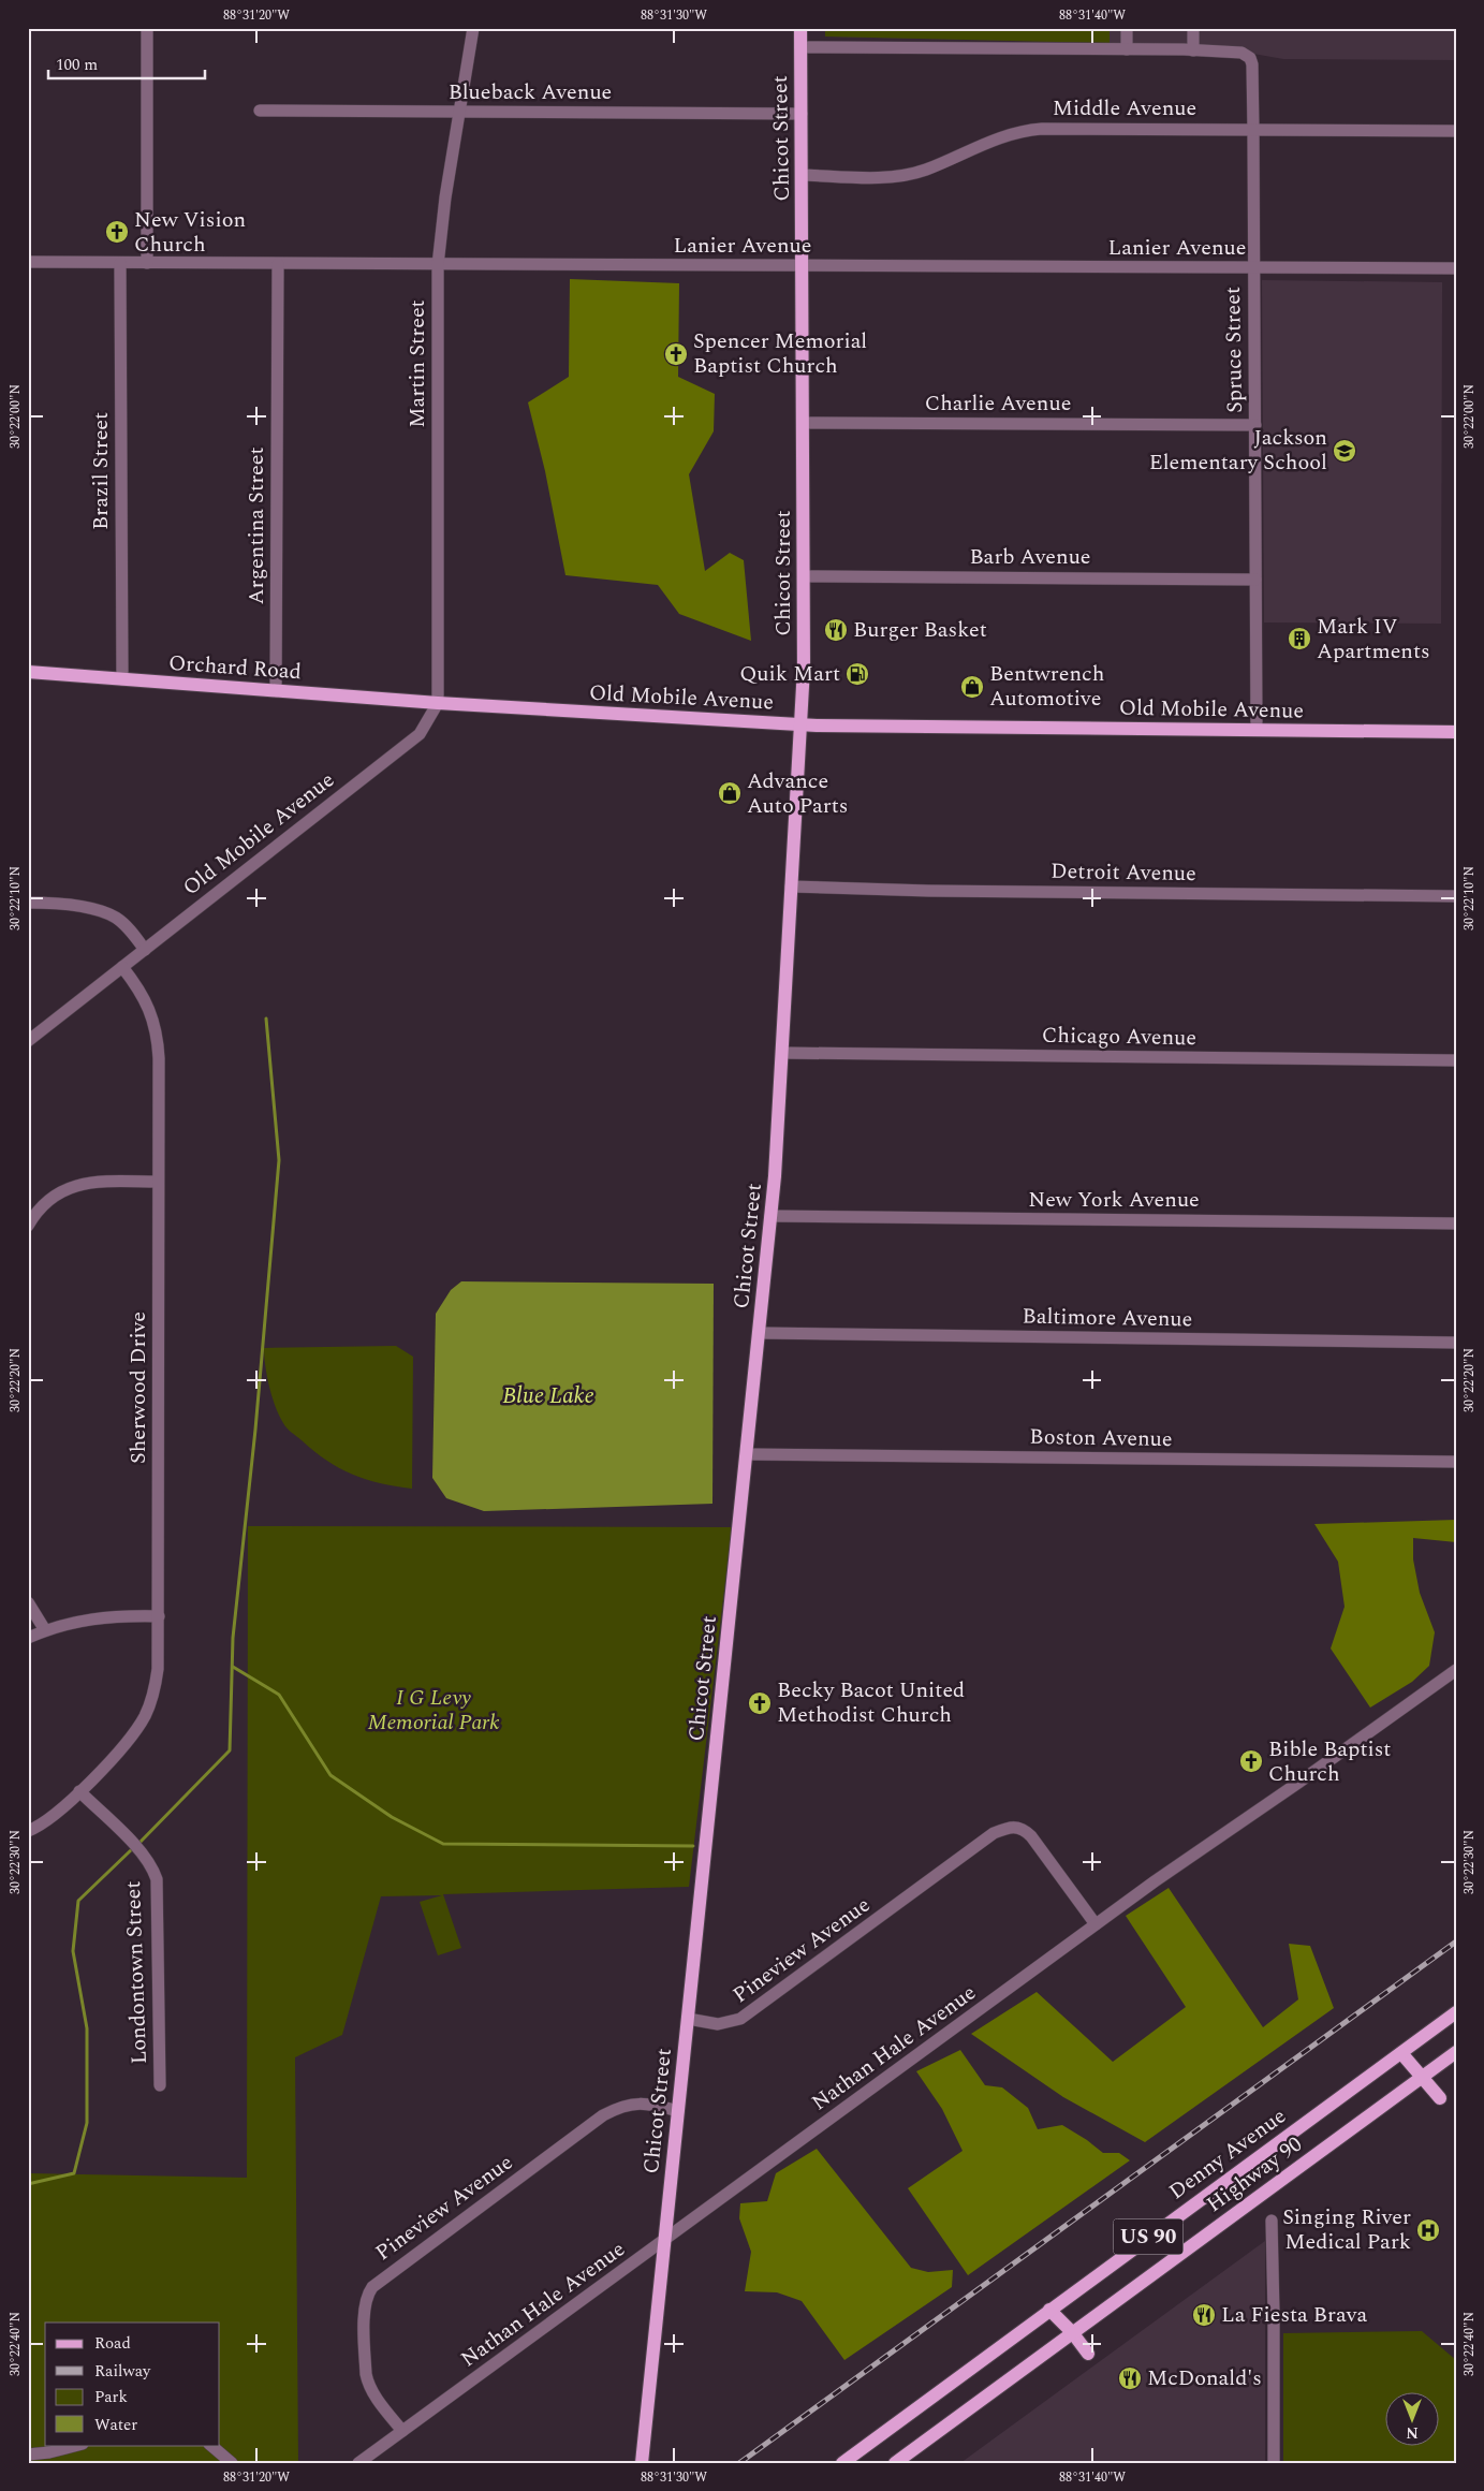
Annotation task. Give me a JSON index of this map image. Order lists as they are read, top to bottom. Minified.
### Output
{"streets":{"main road":["Chicot Street","Orchard Road","Old Mobile Avenue","Denny Avenue","Highway 90","US 90"],"street":["Blueback Avenue","Middle Avenue","Lanier Avenue","Spruce Street","Martin Street","Charlie Avenue","Brazil Street","Argentina Street","Barb Avenue","Detroit Avenue","Chicago Avenue","New York Avenue","Baltimore Avenue","Sherwood Drive","Boston Avenue","Pineview Avenue","Londontown Street","Nathan Hale Avenue"]},"crossings":[["Blueback Avenue","Chicot Street"],["Blueback Avenue","Martin Street"],["Middle Avenue","Chicot Street"],["Middle Avenue","Spruce Street"],["Chicot Street","Lanier Avenue"],["Chicot Street","Charlie Avenue"],["Chicot Street","Barb Avenue"],["Chicot Street","Old Mobile Avenue"],["Chicot Street","Detroit Avenue"],["Chicot Street","Chicago Avenue"],["Chicot Street","New York Avenue"],["Chicot Street","Baltimore Avenue"],["Chicot Street","Boston Avenue"],["Chicot Street","Pineview Avenue"],["Chicot Street","Nathan Hale Avenue"],["Lanier Avenue","Spruce Street"],["Lanier Avenue","Martin Street"],["Lanier Avenue","Brazil Street"],["Lanier Avenue","Argentina Street"],["Spruce Street","Charlie Avenue"],["Spruce Street","Barb Avenue"],["Spruce Street","Old Mobile Avenue"],["Martin Street","Orchard Road"],["Martin Street","Old Mobile Avenue"],["Brazil Street","Orchard Road"],["Argentina Street","Orchard Road"],["Orchard Road","Old Mobile Avenue"],["Old Mobile Avenue","Sherwood Drive"],["Sherwood Drive","Londontown Street"],["Pineview Avenue","Nathan Hale Avenue"]],"water":["Blue Lake"],"parks":["I G Levy Memorial Park"],"places":{"church":["New Vision Church","Spencer Memorial Baptist Church","Becky Bacot United Methodist Church","Bible Baptist Church"],"school or university":["Jackson Elementary School"],"restaurant":["Burger Basket","La Fiesta Brava","McDonald's"],"building":["Mark IV Apartments"],"fuel station":["Quik Mart"],"shop":["Bentwrench Automotive","Advance Auto Parts"],"hospital":["Singing River Medical Park"]},"legend":["Road","Railway","Park","Water"],"scale_bar":"100 m","north":"bottom","coordinates":["88°31'20\"W","88°31'30\"W","88°31'40\"W","30°22'00\"N","30°22'10\"N","30°22'20\"N","30°22'30\"N","30°22'40\"N"]}
